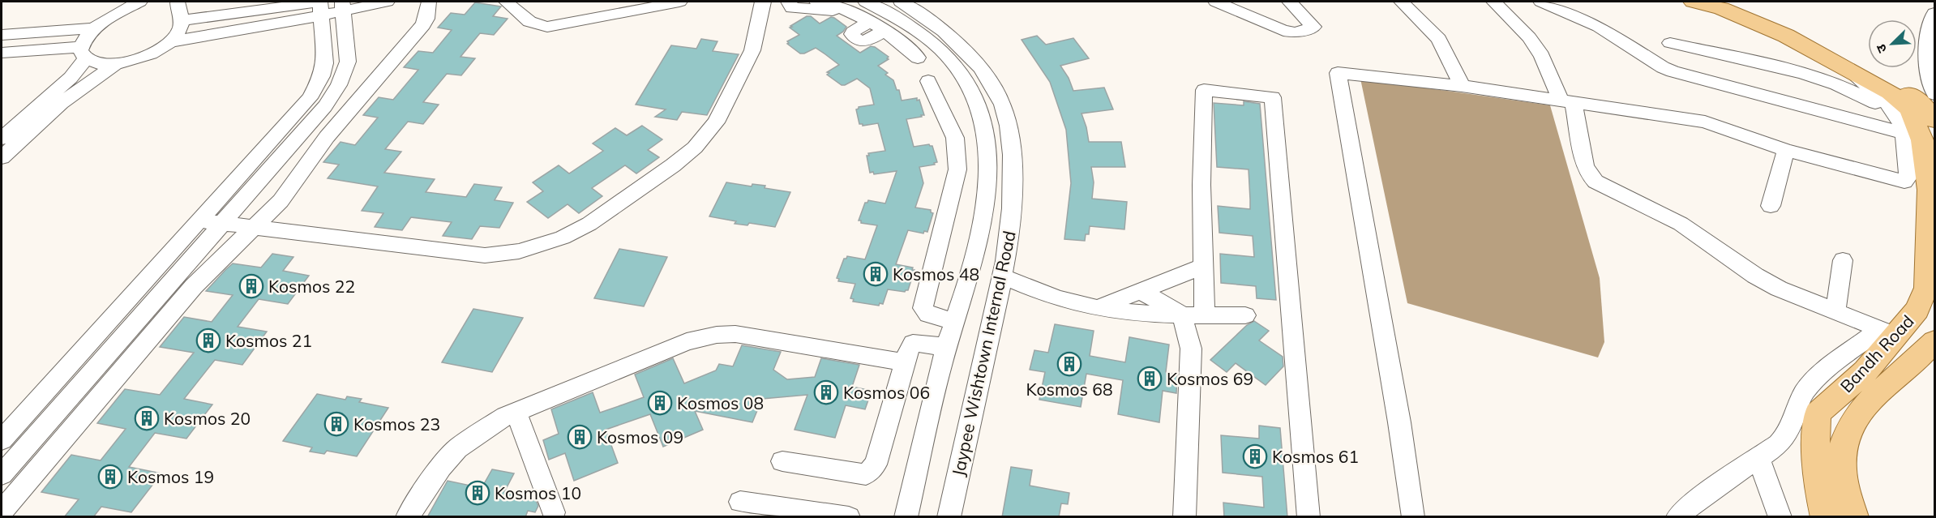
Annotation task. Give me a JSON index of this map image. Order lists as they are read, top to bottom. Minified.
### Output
{"streets":{"main road":["Bandh Road"],"street":["Jaypee Wishtown Internal Road"]},"places":{"building":["Kosmos 48","Kosmos 22","Kosmos 21","Kosmos 68","Kosmos 69","Kosmos 06","Kosmos 08","Kosmos 20","Kosmos 23","Kosmos 09","Kosmos 61","Kosmos 19","Kosmos 10"]},"north":"bottom left"}
